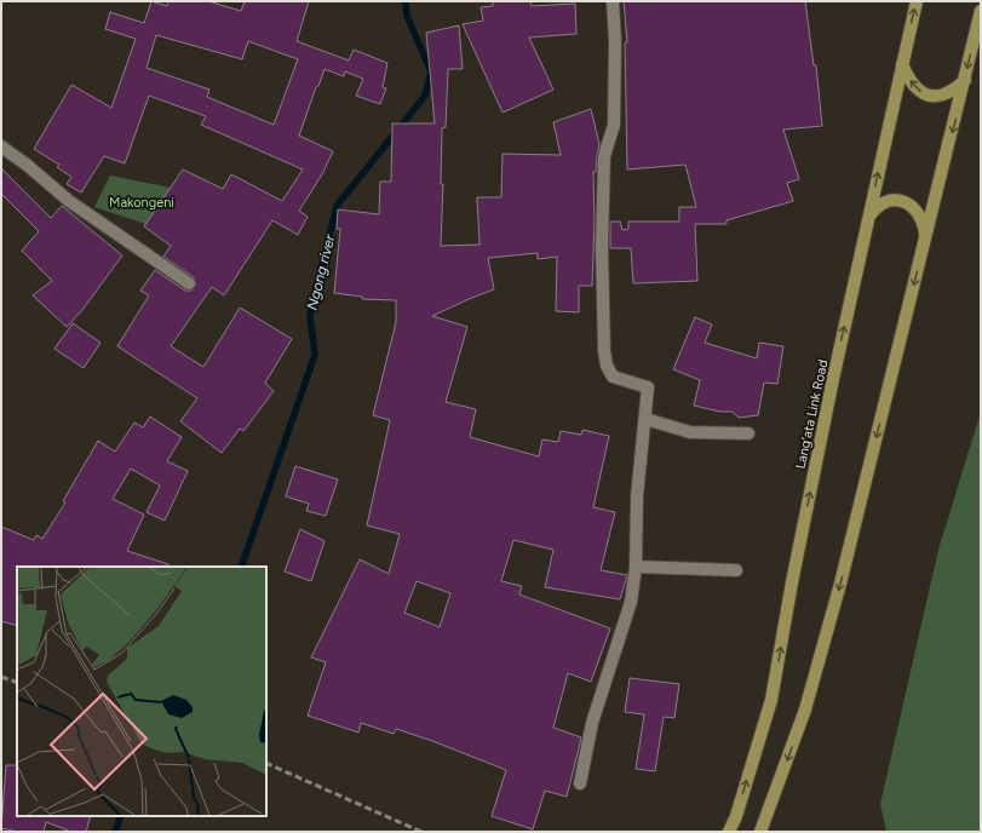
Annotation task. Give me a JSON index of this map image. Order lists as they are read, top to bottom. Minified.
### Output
{"streets":{"main road":["Lang'ata Link Road"]},"water":["Ngong river"],"parks":["Makongeni"]}
